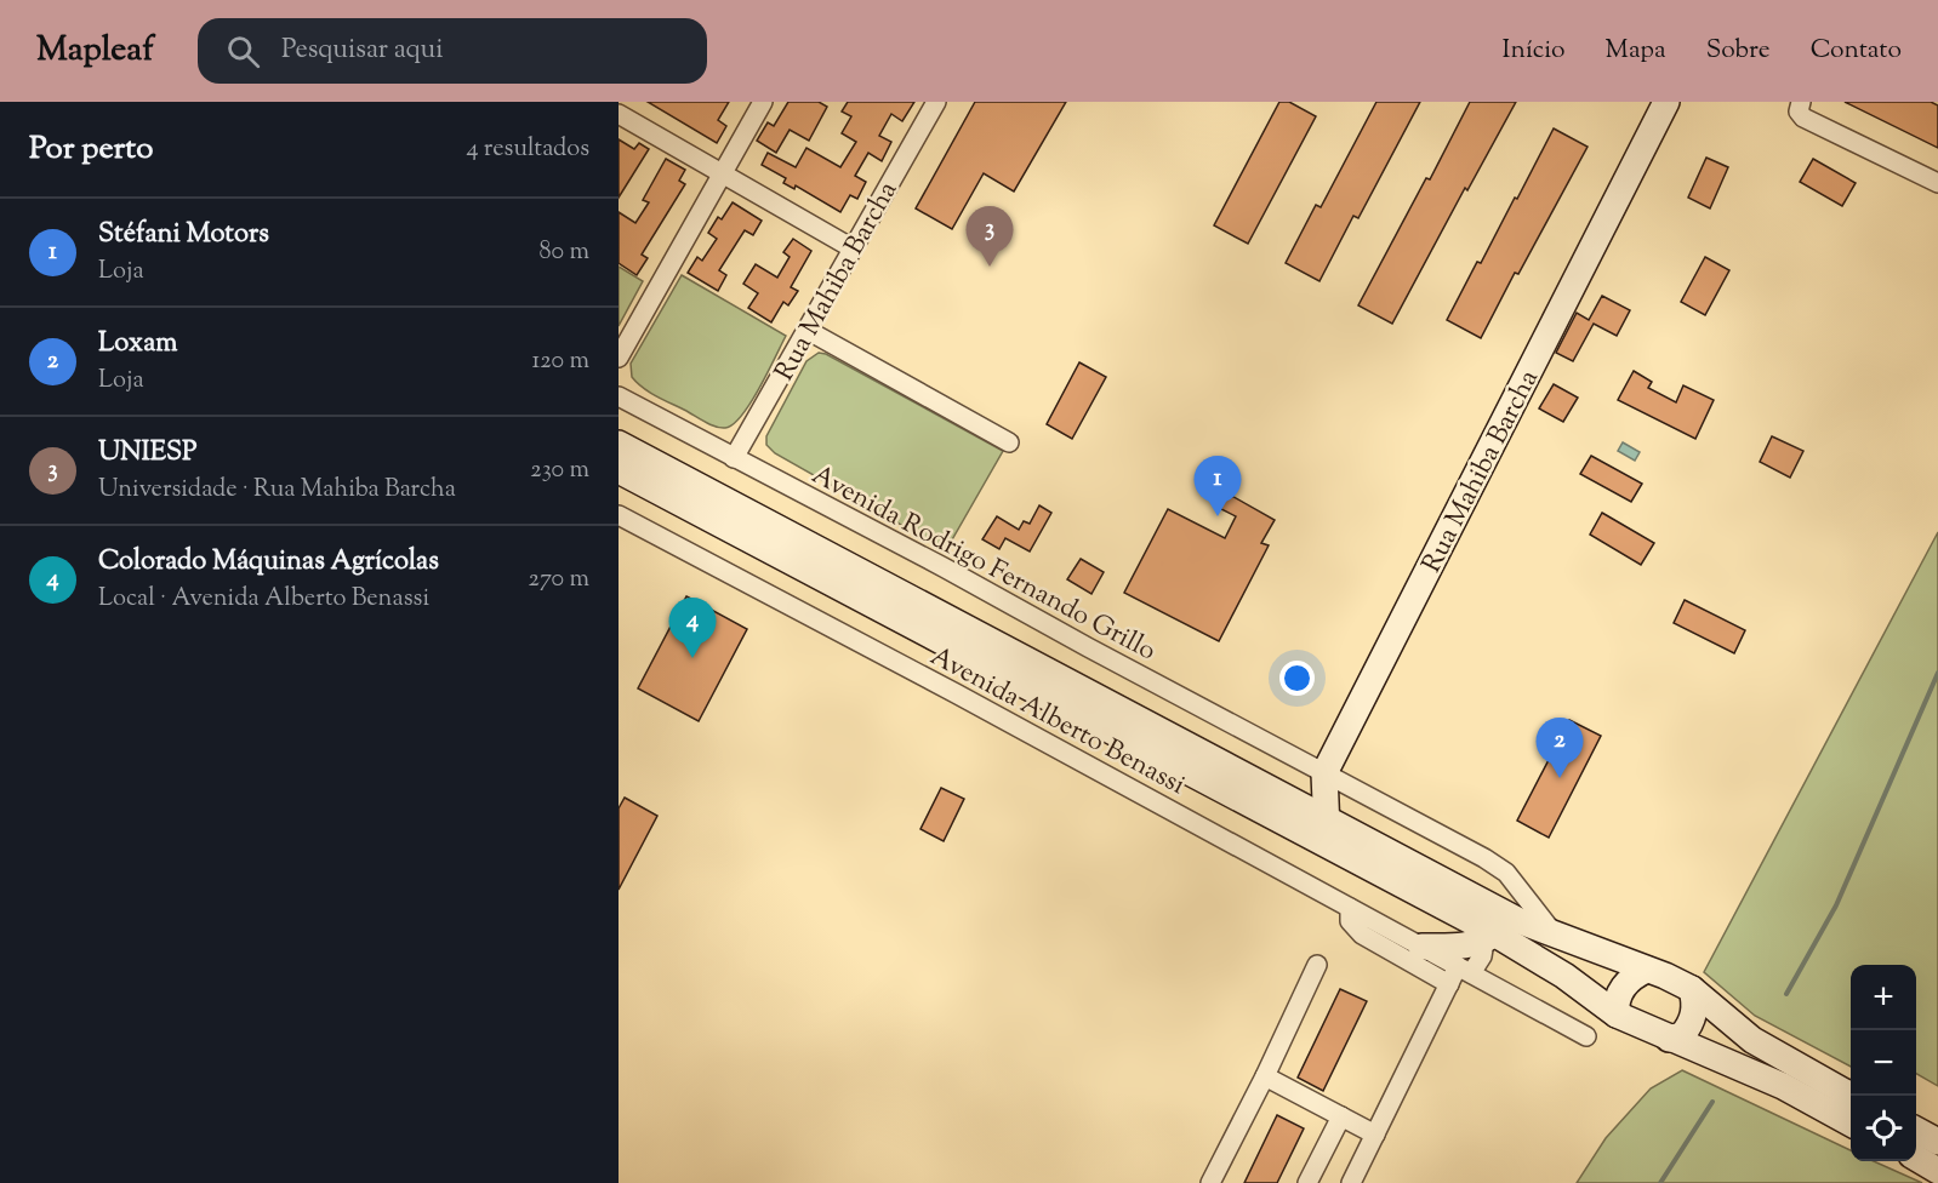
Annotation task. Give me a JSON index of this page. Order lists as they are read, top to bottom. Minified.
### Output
{"streets":{"main road":["Rua Mahiba Barcha"],"street":["Avenida Rodrigo Fernando Grillo","Avenida Alberto Benassi"]},"crossings":[["Rua Mahiba Barcha","Avenida Rodrigo Fernando Grillo"]],"page":{"header":"Mapleaf","search":"Pesquisar aqui","nav":["Início","Mapa","Sobre","Contato"],"heading":["Por perto","4 resultados"],"list":[{"mark":"1","name":"Stéfani Motors","note":"Loja","value":"80 m"},{"mark":"2","name":"Loxam","note":"Loja","value":"120 m"},{"mark":"3","name":"UNIESP","note":"Universidade · Rua Mahiba Barcha","value":"230 m"},{"mark":"4","name":"Colorado Máquinas Agrícolas","note":"Local · Avenida Alberto Benassi","value":"270 m"}],"pins":["3","1","4","2"],"map_buttons":["+","−"]}}
